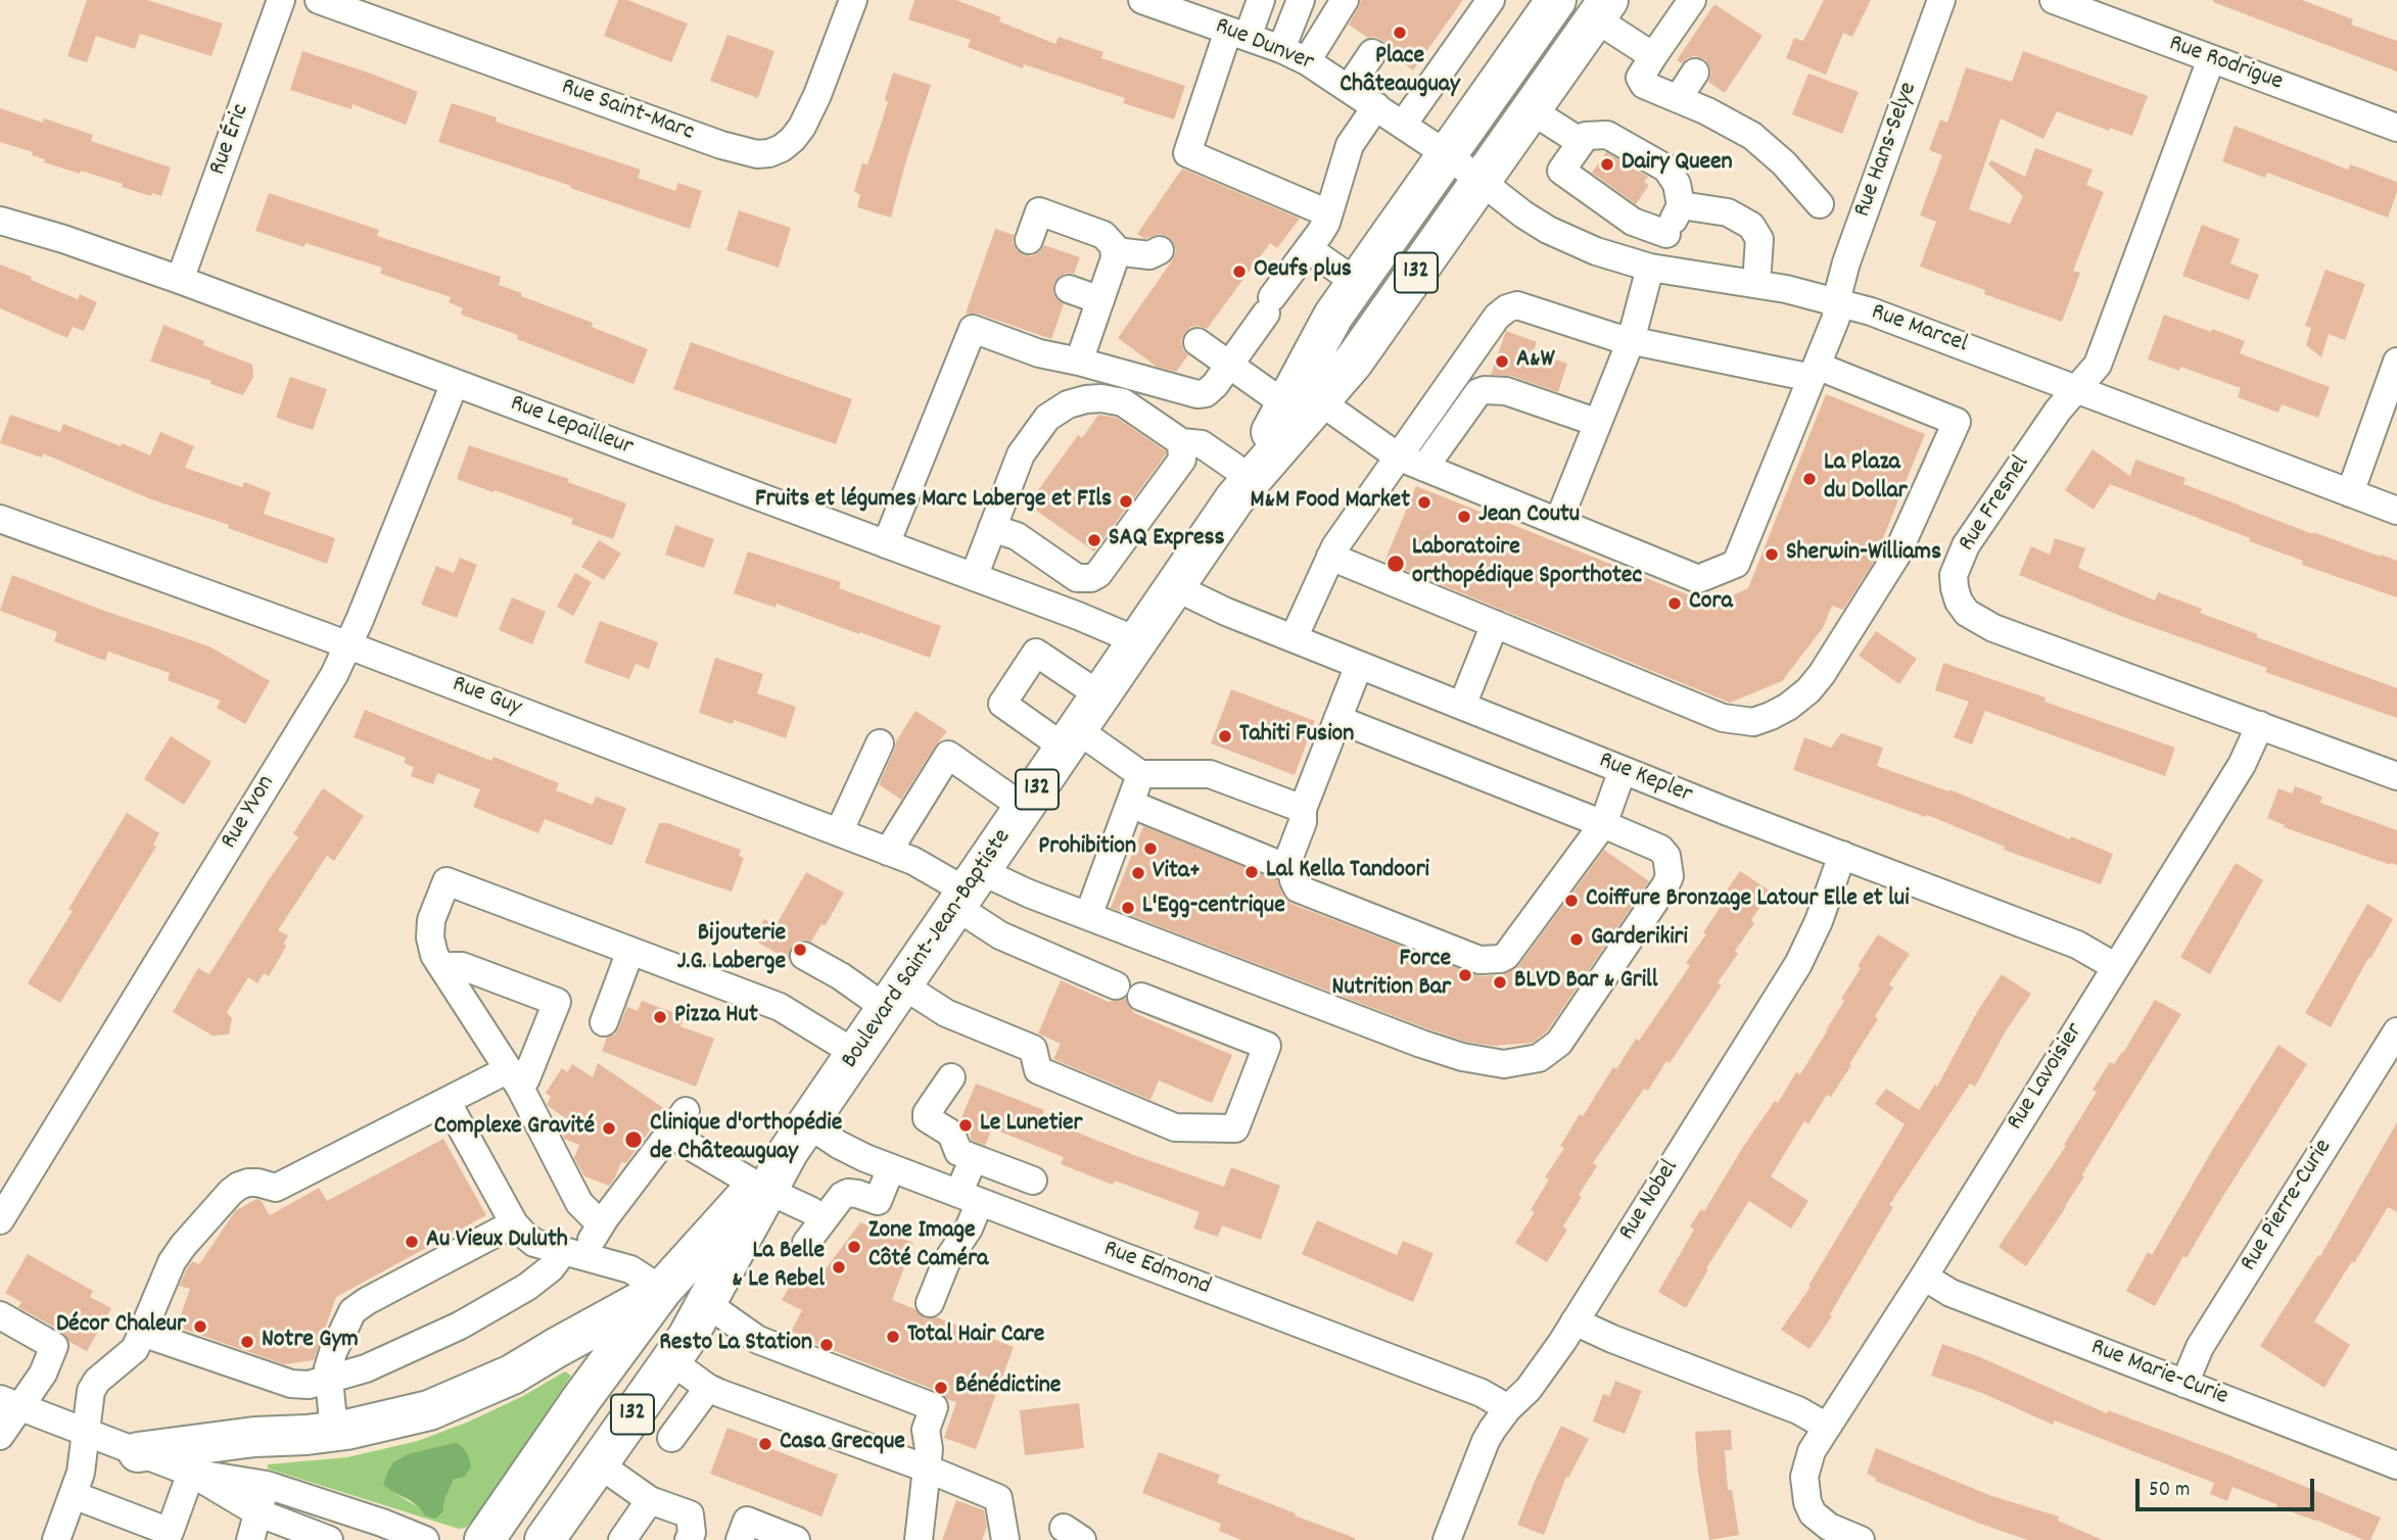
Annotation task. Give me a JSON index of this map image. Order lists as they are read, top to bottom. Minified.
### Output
{"streets":{"highway":["132","Boulevard Saint-Jean-Baptiste"],"street":["Rue Dunver","Rue Rodrigue","Rue Saint-Marc","Rue Éric","Rue Hans-Selye","Rue Marcel","Rue Lepailleur","Rue Fresnel","Rue Guy","Rue Kepler","Rue Yvon","Rue Lavoisier","Rue Nobel","Rue Pierre-Curie","Rue Edmond","Rue Marie-Curie"]},"crossings":[["Rue Dunver","Rue Marcel"],["Rue Dunver","Boulevard Saint-Jean-Baptiste"],["Rue Rodrigue","Rue Fresnel"],["Rue Éric","Rue Lepailleur"],["Rue Hans-Selye","Rue Marcel"],["Rue Hans-Selye","Boulevard Saint-Jean-Baptiste"],["Rue Marcel","Rue Fresnel"],["Rue Marcel","Boulevard Saint-Jean-Baptiste"],["Rue Lepailleur","Rue Yvon"],["Rue Lepailleur","Boulevard Saint-Jean-Baptiste"],["Rue Fresnel","Rue Lavoisier"],["Rue Guy","Rue Yvon"],["Rue Guy","Boulevard Saint-Jean-Baptiste"],["Rue Kepler","Boulevard Saint-Jean-Baptiste"],["Rue Kepler","Rue Lavoisier"],["Rue Kepler","Rue Nobel"],["Boulevard Saint-Jean-Baptiste","Rue Edmond"],["Rue Lavoisier","Rue Marie-Curie"],["Rue Nobel","Rue Edmond"],["Rue Pierre-Curie","Rue Marie-Curie"]],"places":["Place Châteauguay","Dairy Queen","Oeufs plus","A&W","La Plaza du Dollar","Fruits et légumes Marc Laberge et FIls","M&M Food Market","Jean Coutu","SAQ Express","Sherwin-Williams","Laboratoire orthopédique Sporthotec","Cora","Tahiti Fusion","Prohibition","Lal Kella Tandoori","Vita+","Coiffure Bronzage Latour Elle et lui","L'Egg-centrique","Garderikiri","Bijouterie J.G. Laberge","Force Nutrition Bar","BLVD Bar & Grill","Pizza Hut","Le Lunetier","Complexe Gravité","Clinique d'orthopédie de Châteauguay","Au Vieux Duluth","Zone Image Côté Caméra","La Belle & Le Rebel","Décor Chaleur","Total Hair Care","Notre Gym","Resto La Station","Bénédictine","Casa Grecque"],"scale_bar":"50 m"}
